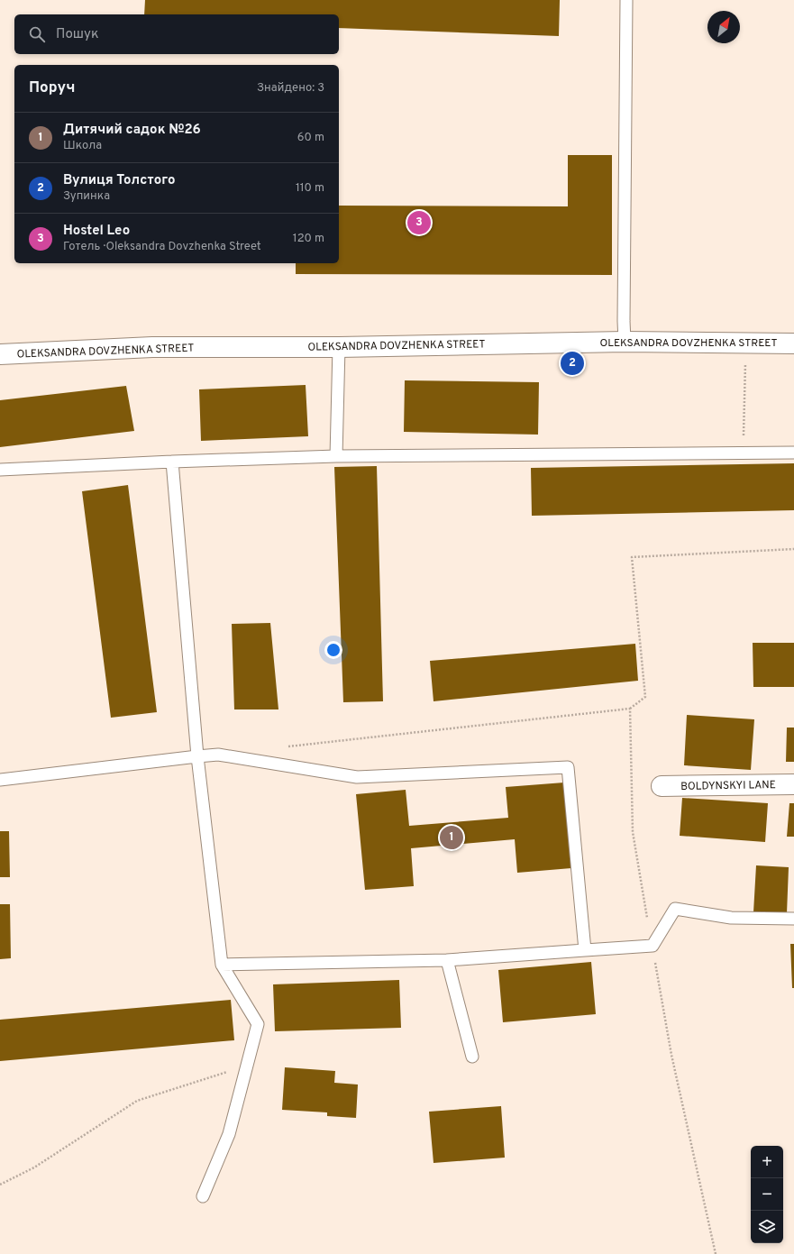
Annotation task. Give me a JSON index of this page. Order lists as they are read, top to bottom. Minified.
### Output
{"streets":{"main road":["OLEKSANDRA DOVZHENKA STREET","BOLDYNSKYI LANE"]},"north":"top right","page":{"search":"Пошук","heading":["Поруч","Знайдено: 3"],"list":[{"mark":"1","name":"Дитячий садок №26","note":"Школа","value":"60 m"},{"mark":"2","name":"Вулиця Толстого","note":"Зупинка","value":"110 m"},{"mark":"3","name":"Hostel Leo","note":"Готель · Oleksandra Dovzhenka Street","value":"120 m"}],"pins":["3","2","1"],"map_buttons":["+","−"]}}
